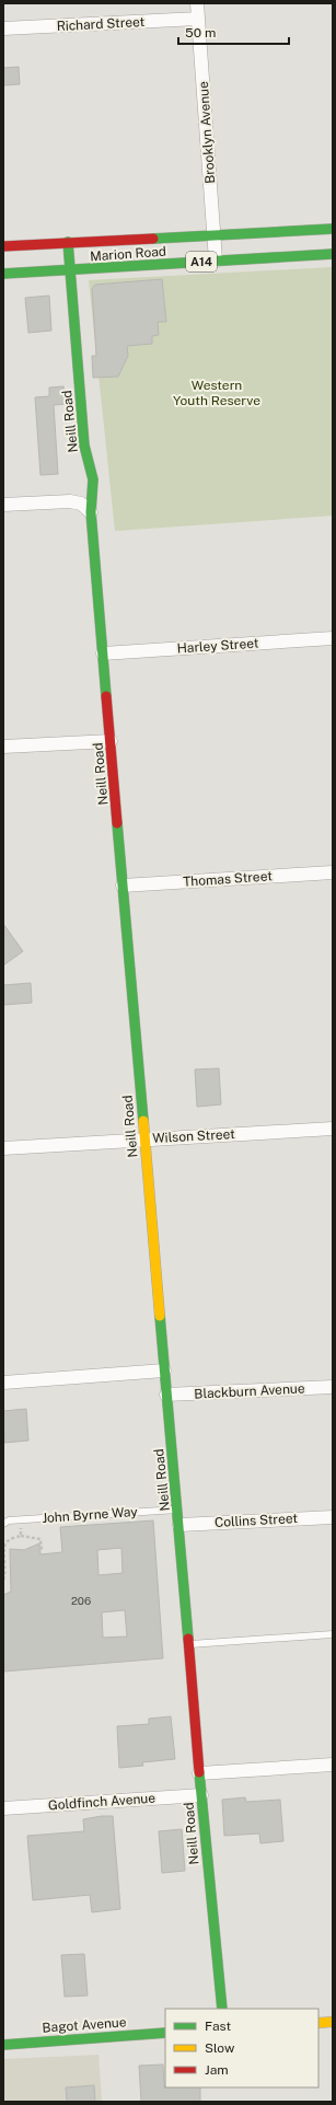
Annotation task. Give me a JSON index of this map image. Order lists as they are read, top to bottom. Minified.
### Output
{"streets":{"street":["Richard Street","Brooklyn Avenue","Marion Road","A14","Neill Road","Harley Street","Thomas Street","Wilson Street","Blackburn Avenue","Collins Street","Goldfinch Avenue","Bagot Avenue"],"lane":["John Byrne Way"]},"crossings":[["Richard Street","Brooklyn Avenue"],["Brooklyn Avenue","Marion Road"],["Marion Road","Neill Road"],["Neill Road","Harley Street"],["Neill Road","Thomas Street"],["Neill Road","Wilson Street"],["Neill Road","Blackburn Avenue"],["Neill Road","John Byrne Way"],["Neill Road","Collins Street"],["Neill Road","Goldfinch Avenue"]],"parks":["Western Youth Reserve"],"house_numbers":["206"],"legend":["Fast","Slow","Jam"],"scale_bar":"50 m"}
